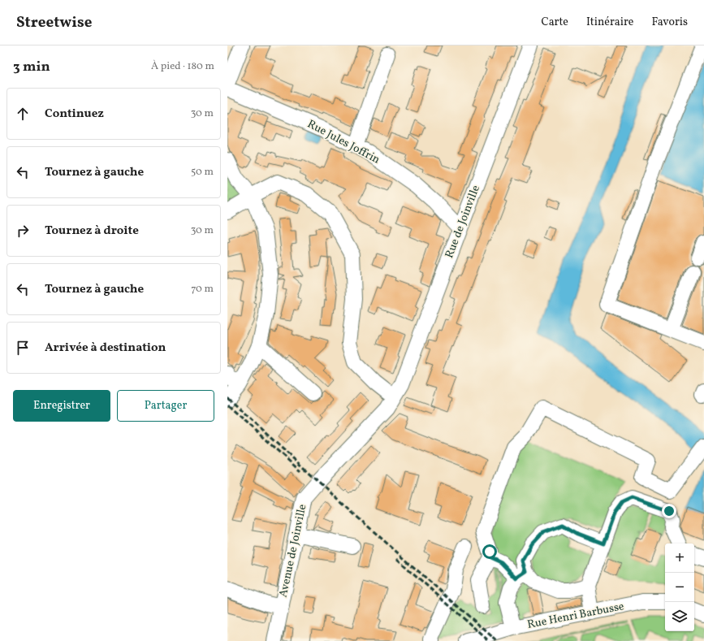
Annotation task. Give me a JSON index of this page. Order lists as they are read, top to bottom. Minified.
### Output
{"streets":{"street":["Rue Jules Joffrin","Rue de Joinville","Avenue de Joinville","Rue Henri Barbusse"]},"crossings":[["Rue Jules Joffrin","Rue de Joinville"],["Rue de Joinville","Avenue de Joinville"]],"page":{"header":"Streetwise","nav":["Carte","Itinéraire","Favoris"],"heading":["3 min","À pied · 180 m"],"list":[["Continuez","30 m"],["Tournez à gauche","50 m"],["Tournez à droite","30 m"],["Tournez à gauche","70 m"],"Arrivée à destination"],"buttons":["Enregistrer","Partager"],"map_buttons":["+","−"]}}
